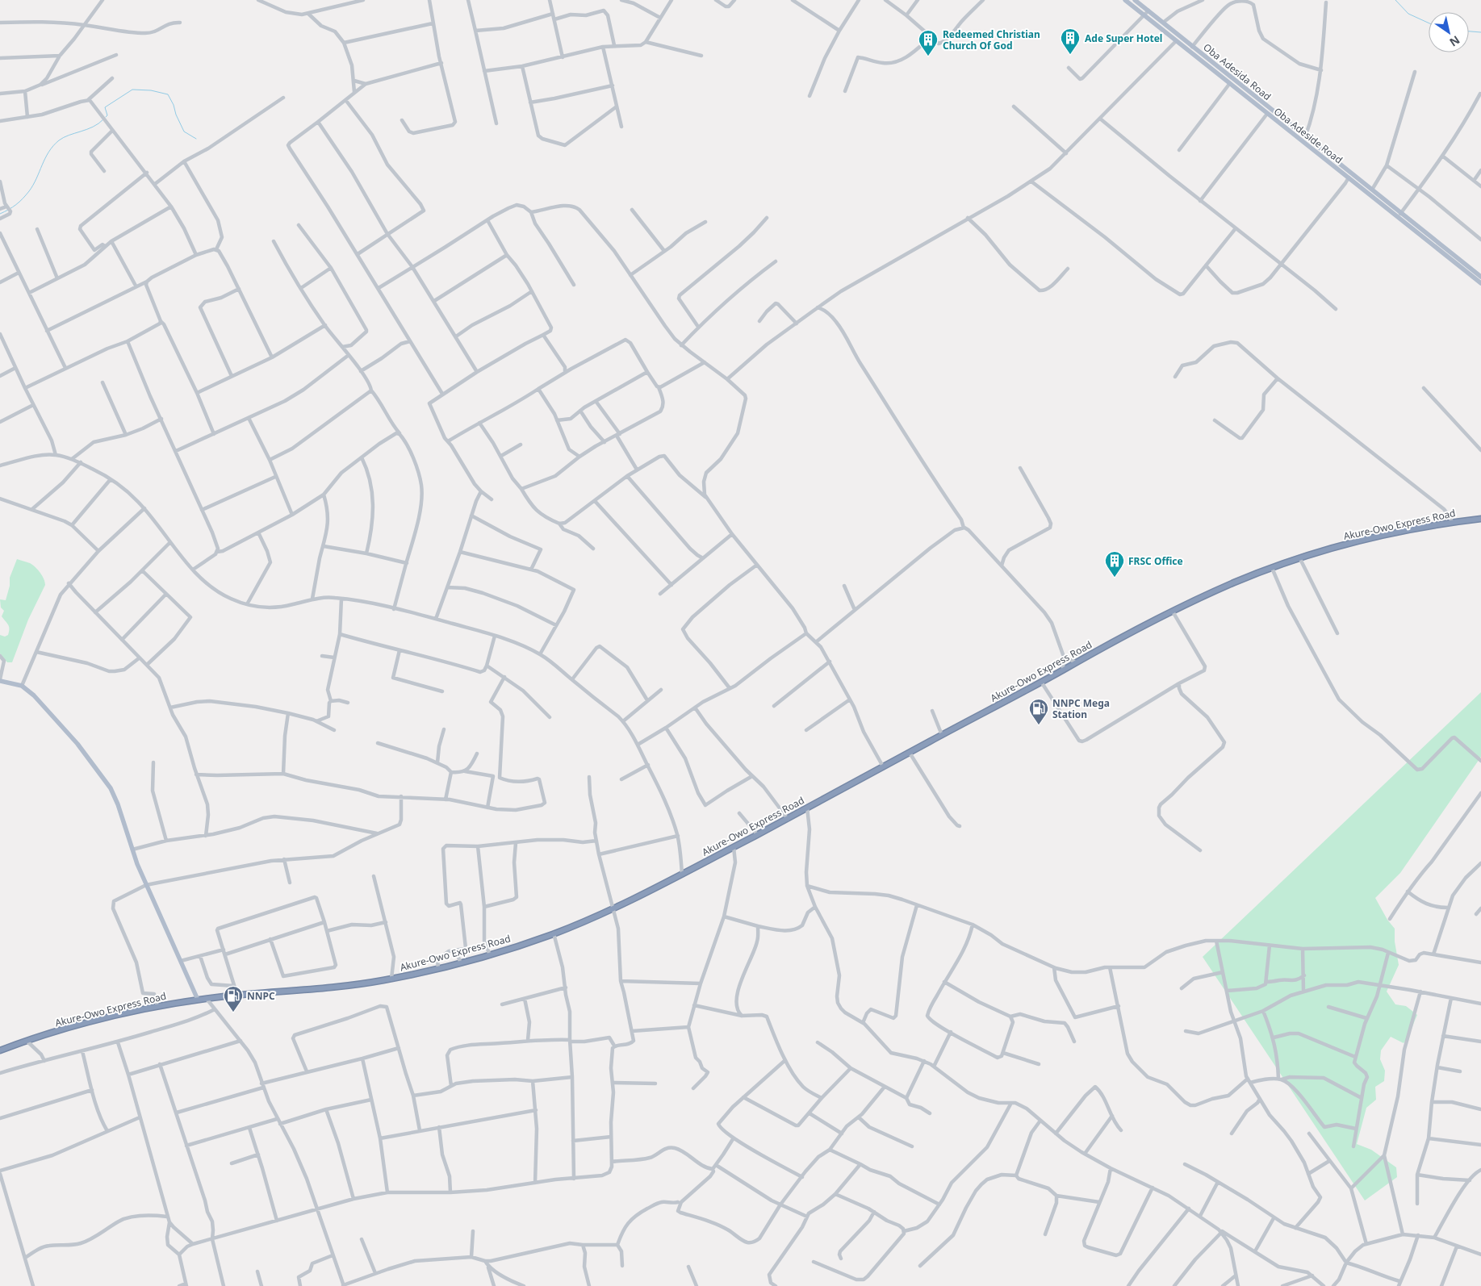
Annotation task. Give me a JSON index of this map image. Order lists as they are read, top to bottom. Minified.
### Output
{"streets":{"highway":["Akure-Owo Express Road"],"main road":["Oba Adesida Road","Oba Adeside Road"]},"crossings":[["Oba Adesida Road","Oba Adeside Road"]],"places":{"building":["Ade Super Hotel","Redeemed Christian Church Of God","FRSC Office"],"fuel station":["NNPC Mega Station","NNPC"]},"north":"bottom right"}
